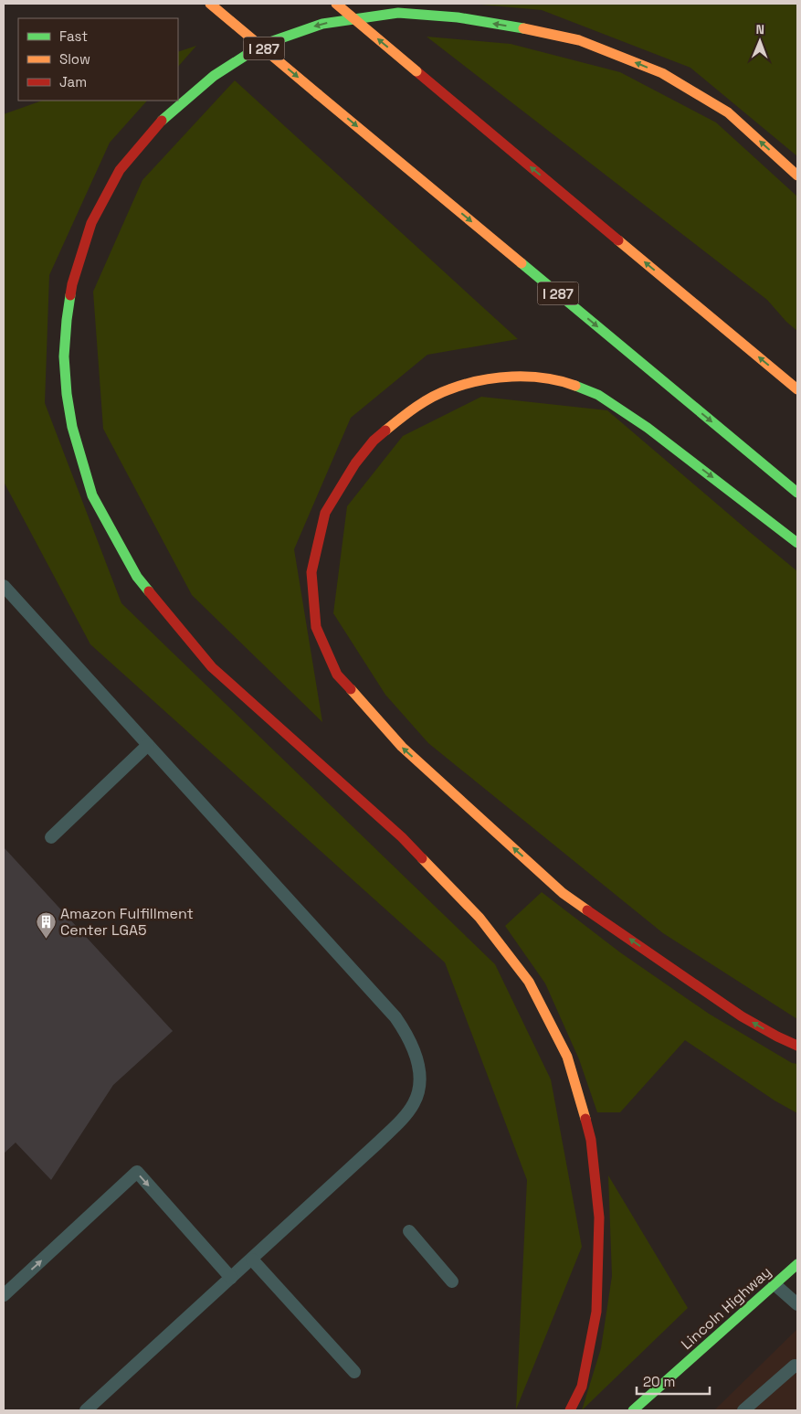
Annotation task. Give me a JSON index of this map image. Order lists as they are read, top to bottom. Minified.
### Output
{"streets":{"main road":["I 287","Lincoln Highway"]},"places":{"building":["Amazon Fulfillment Center LGA5"]},"legend":["Fast","Slow","Jam"],"scale_bar":"20 m","north":"top"}
